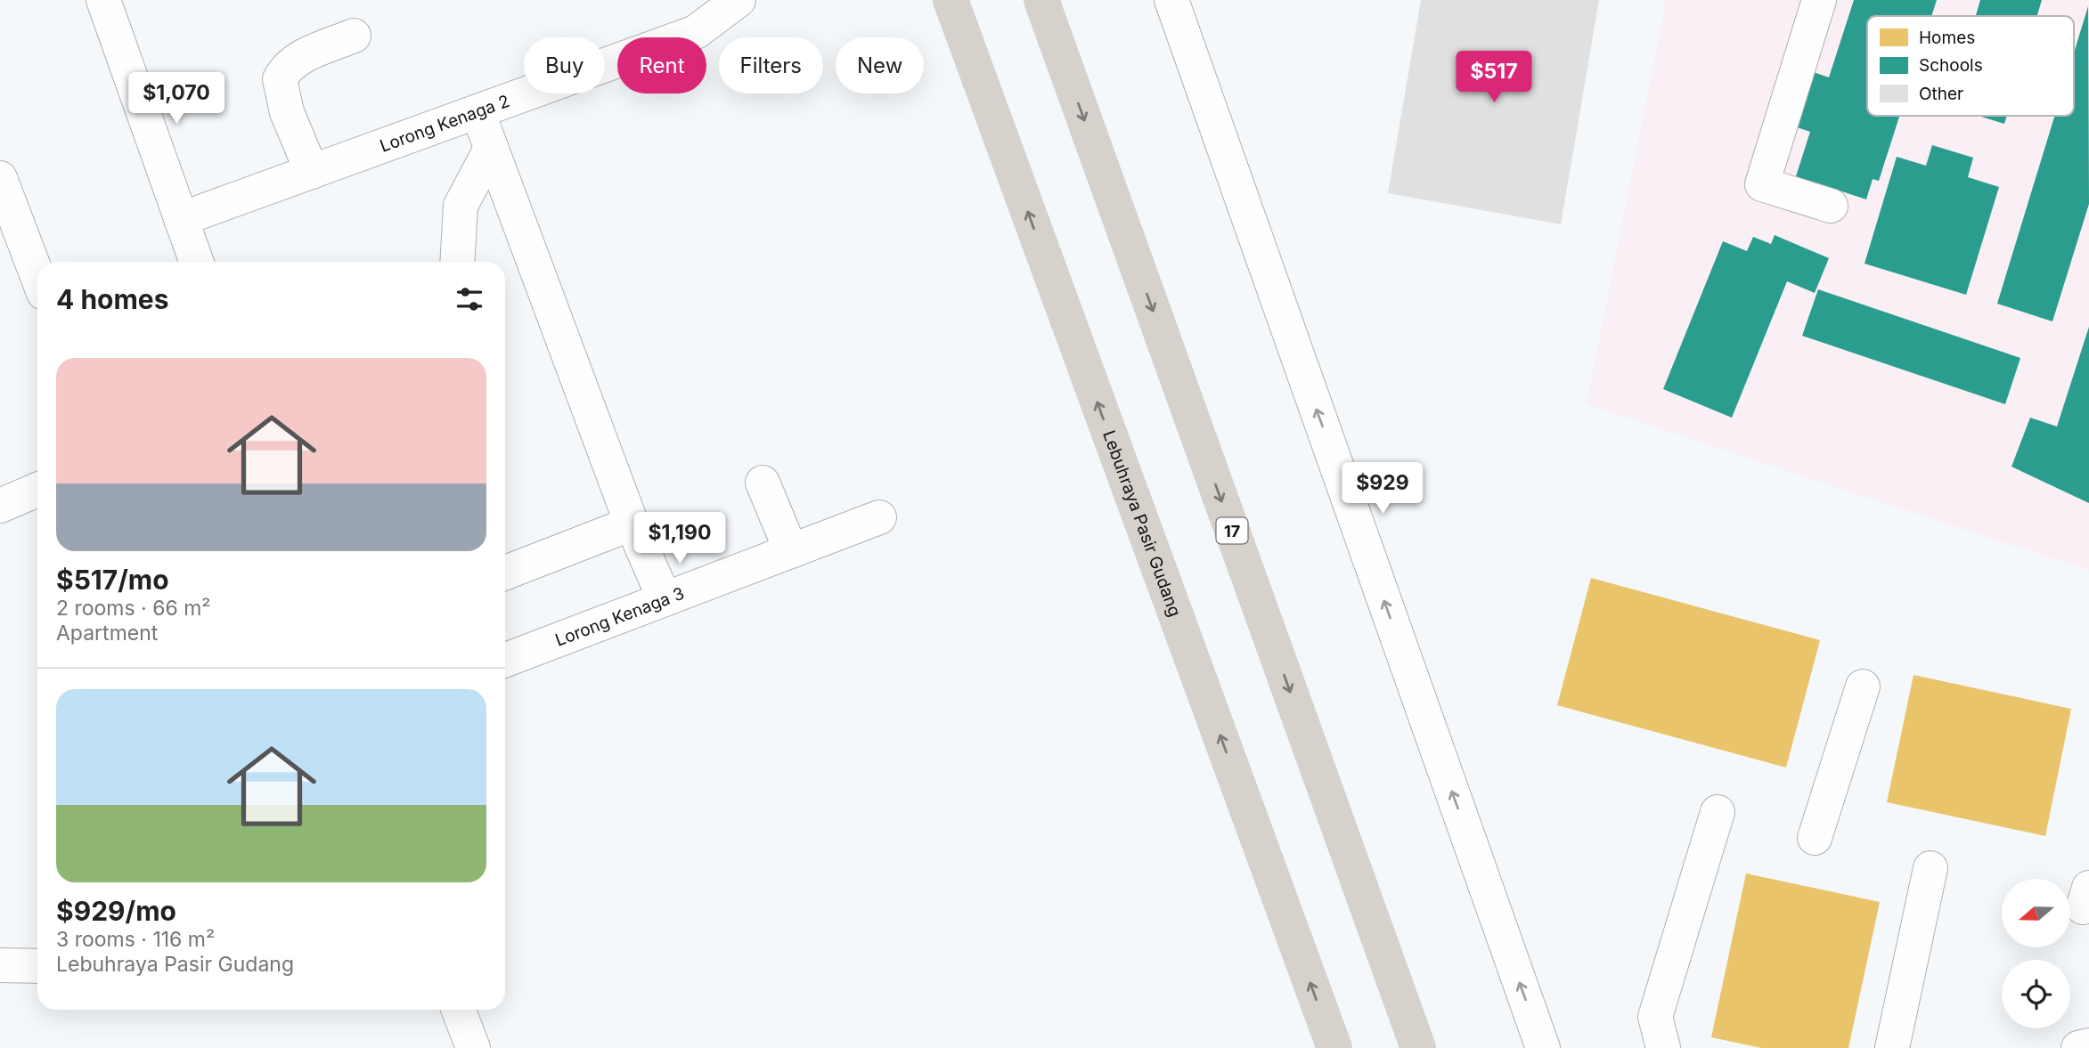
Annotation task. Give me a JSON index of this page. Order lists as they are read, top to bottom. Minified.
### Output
{"streets":{"highway":["Lebuhraya Pasir Gudang","17"],"street":["Lorong Kenaga 2","Lorong Kenaga 3"]},"legend":["Homes","Schools","Other"],"north":"left","page":{"chip":["Buy","Rent","Filters","New"],"price":["$517","$1,070","$929","$1,190"],"heading":"4 homes","list":[{"name":"$517/mo","note":"2 rooms · 66 m² · Apartment"},{"name":"$929/mo","note":"3 rooms · 116 m² · Lebuhraya Pasir Gudang"}]}}
